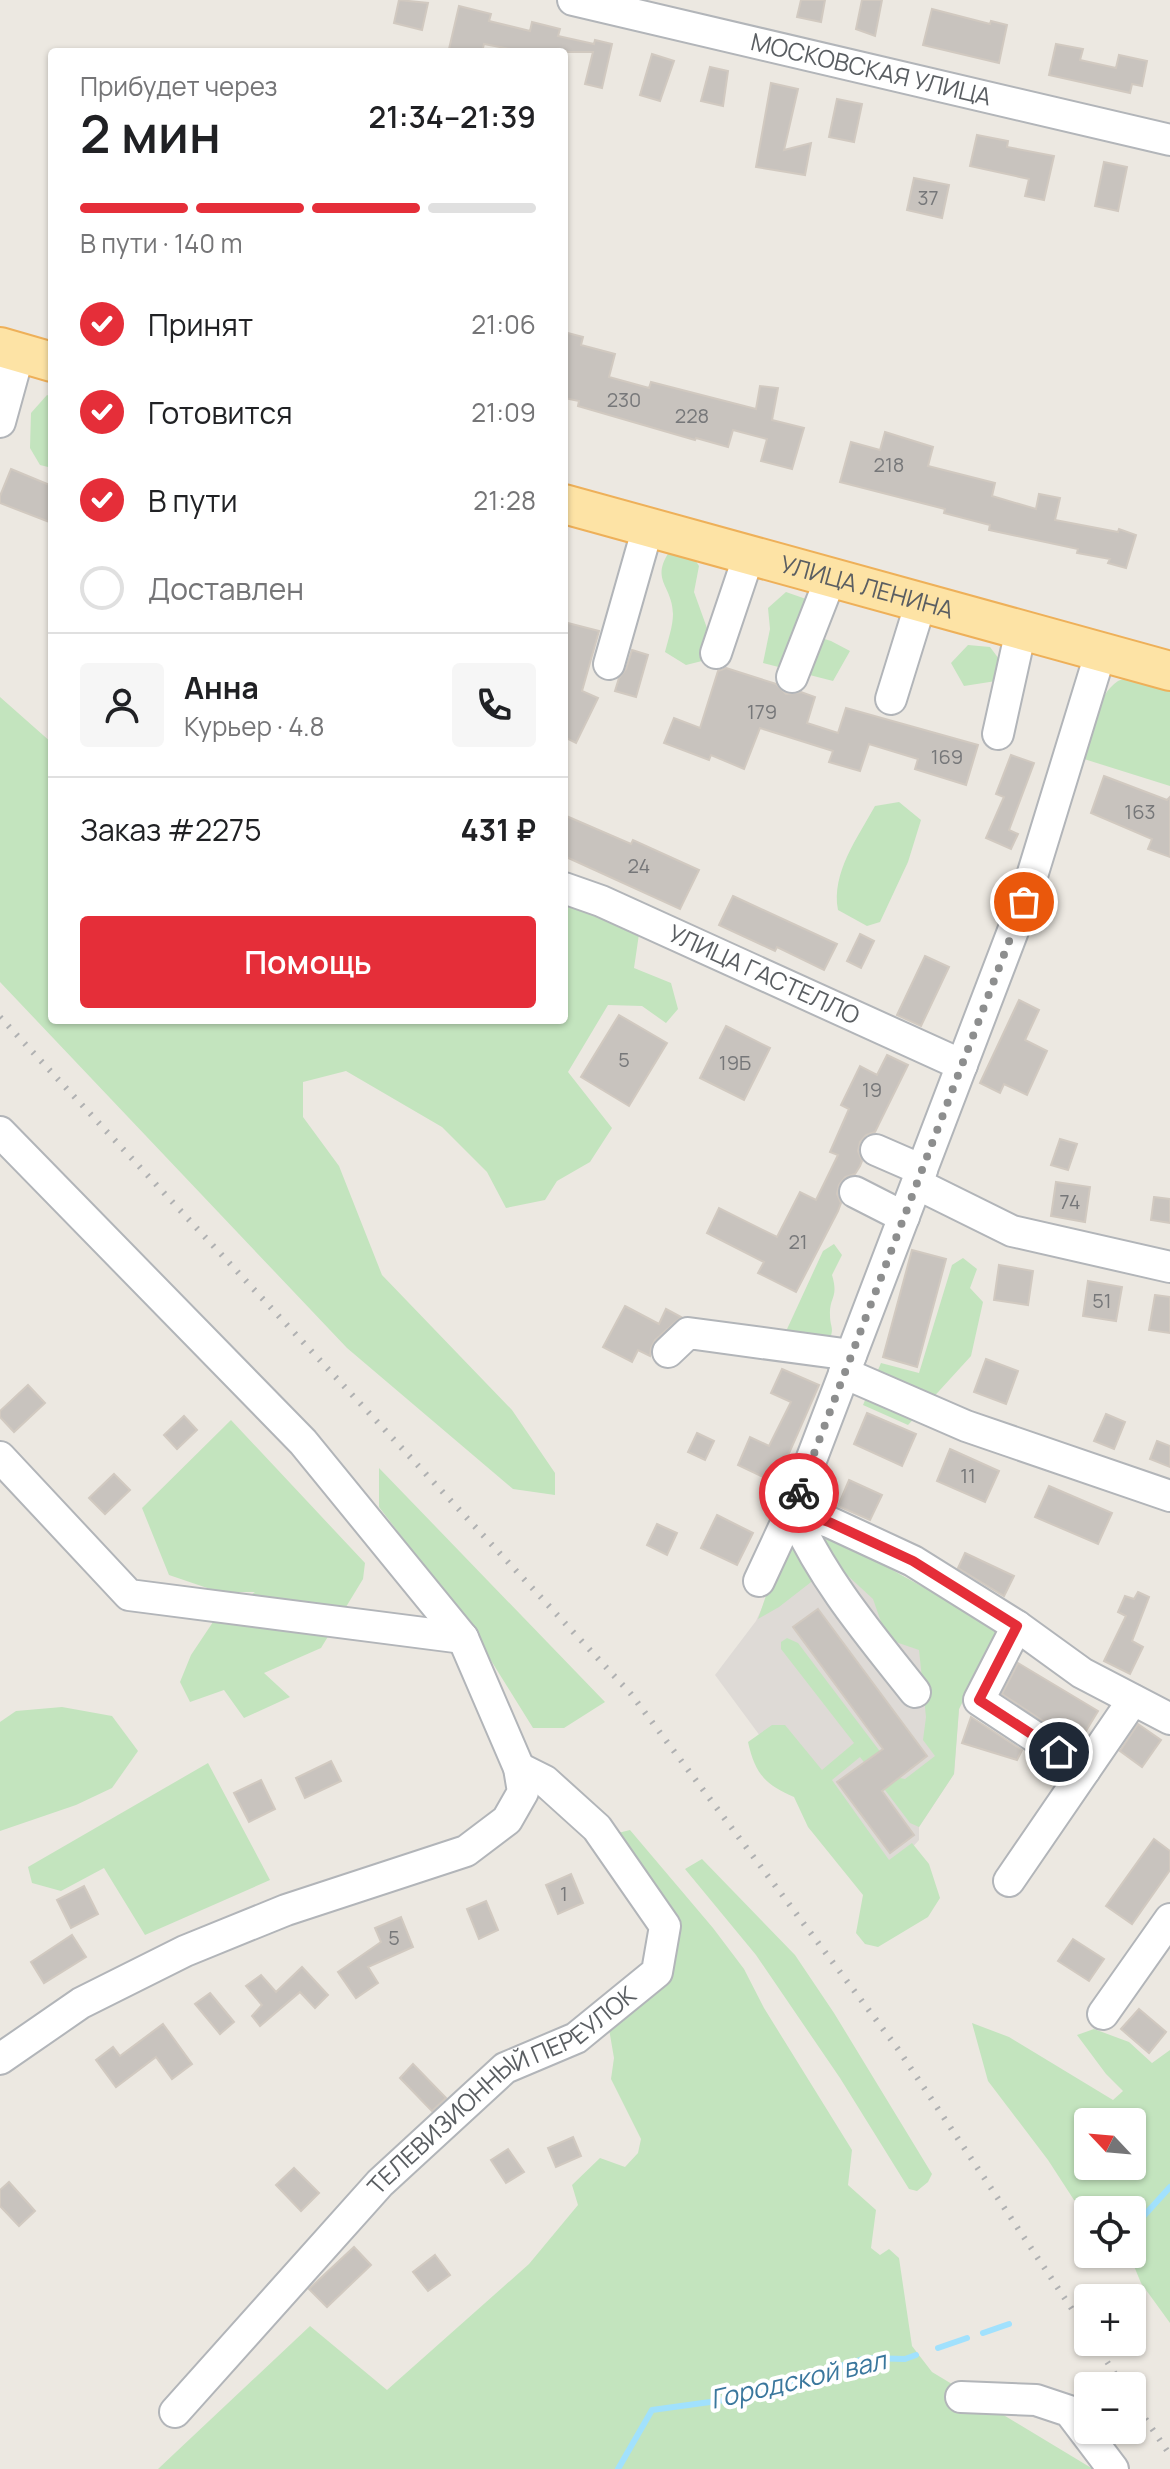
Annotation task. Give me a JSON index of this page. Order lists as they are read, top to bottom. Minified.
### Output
{"streets":{"main road":["УЛИЦА ЛЕНИНА"],"street":["МОСКОВСКАЯ УЛИЦА","УЛИЦА ГАСТЕЛЛО","ТЕЛЕВИЗИОННЫЙ ПЕРЕУЛОК"]},"water":["Городской вал"],"house_numbers":["37","230","228","218","179","169","163","24","5","19Б","19","74","21","51","11","1","5"],"north":"top left","page":{"heading":["2 мин","Прибудет через","21:34–21:39"],"panel":["Анна","Курьер · 4.8","Заказ #2275","431 ₽"],"bar":"В пути · 140 m","list":[["Принят","21:06"],["Готовится","21:09"],["В пути","21:28"],"Доставлен"],"buttons":"Помощь","map_buttons":["+","−"]}}
